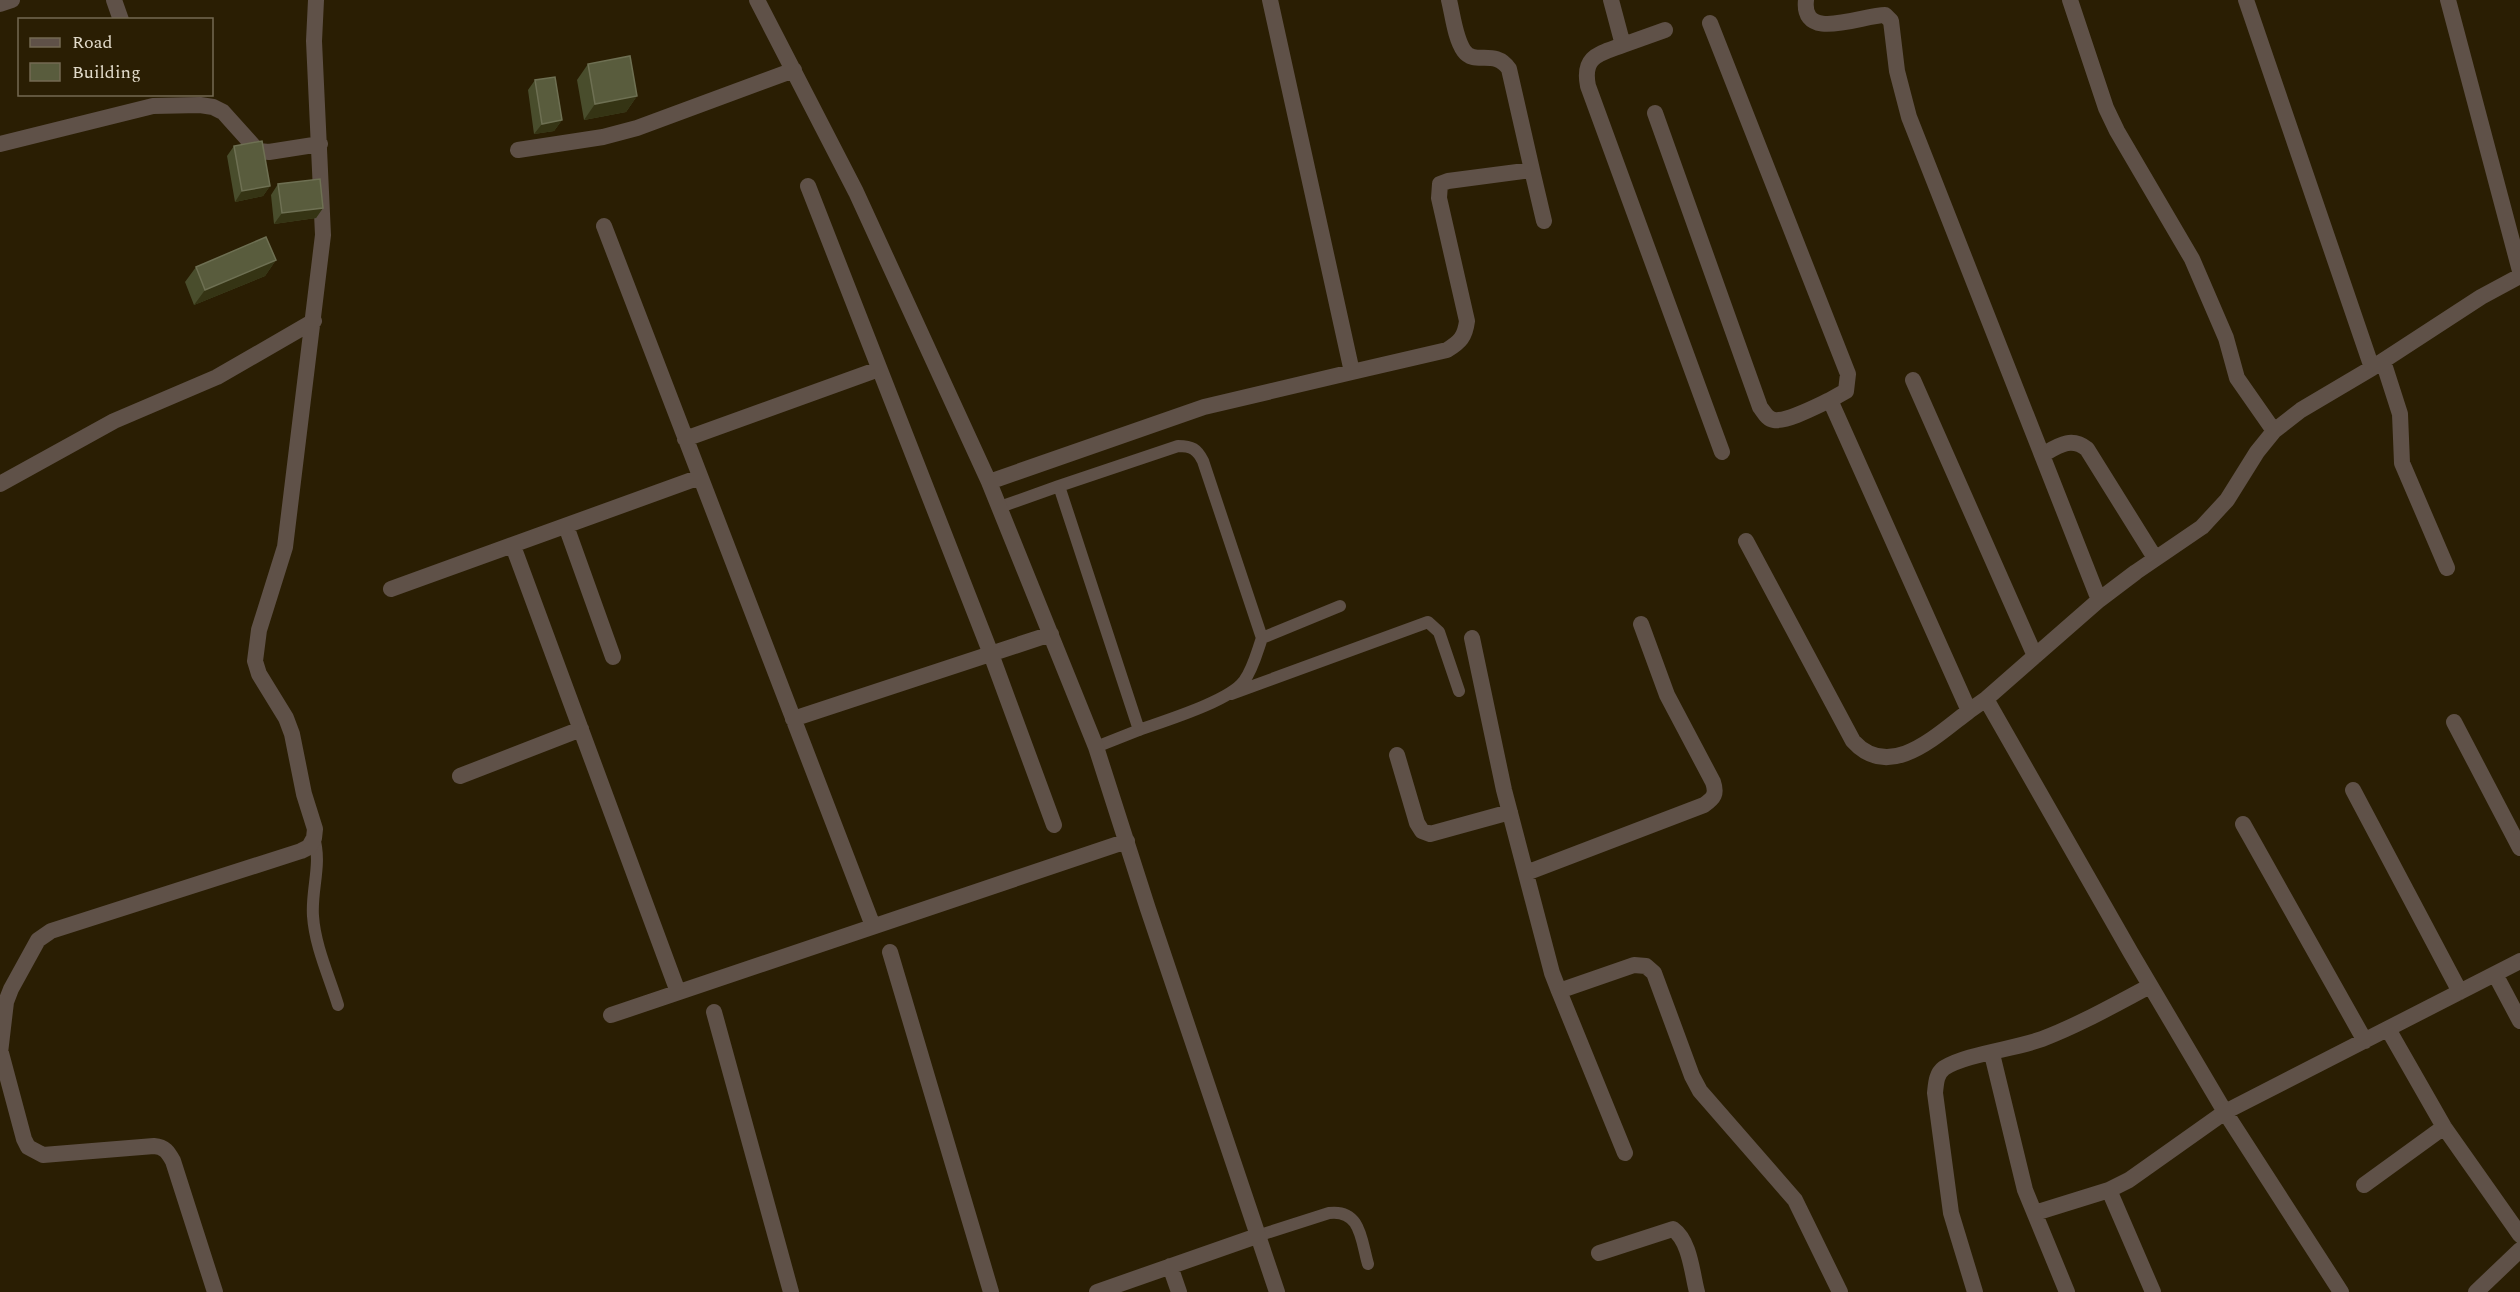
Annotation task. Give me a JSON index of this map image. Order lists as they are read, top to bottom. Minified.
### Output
{"legend":["Road","Building"]}
